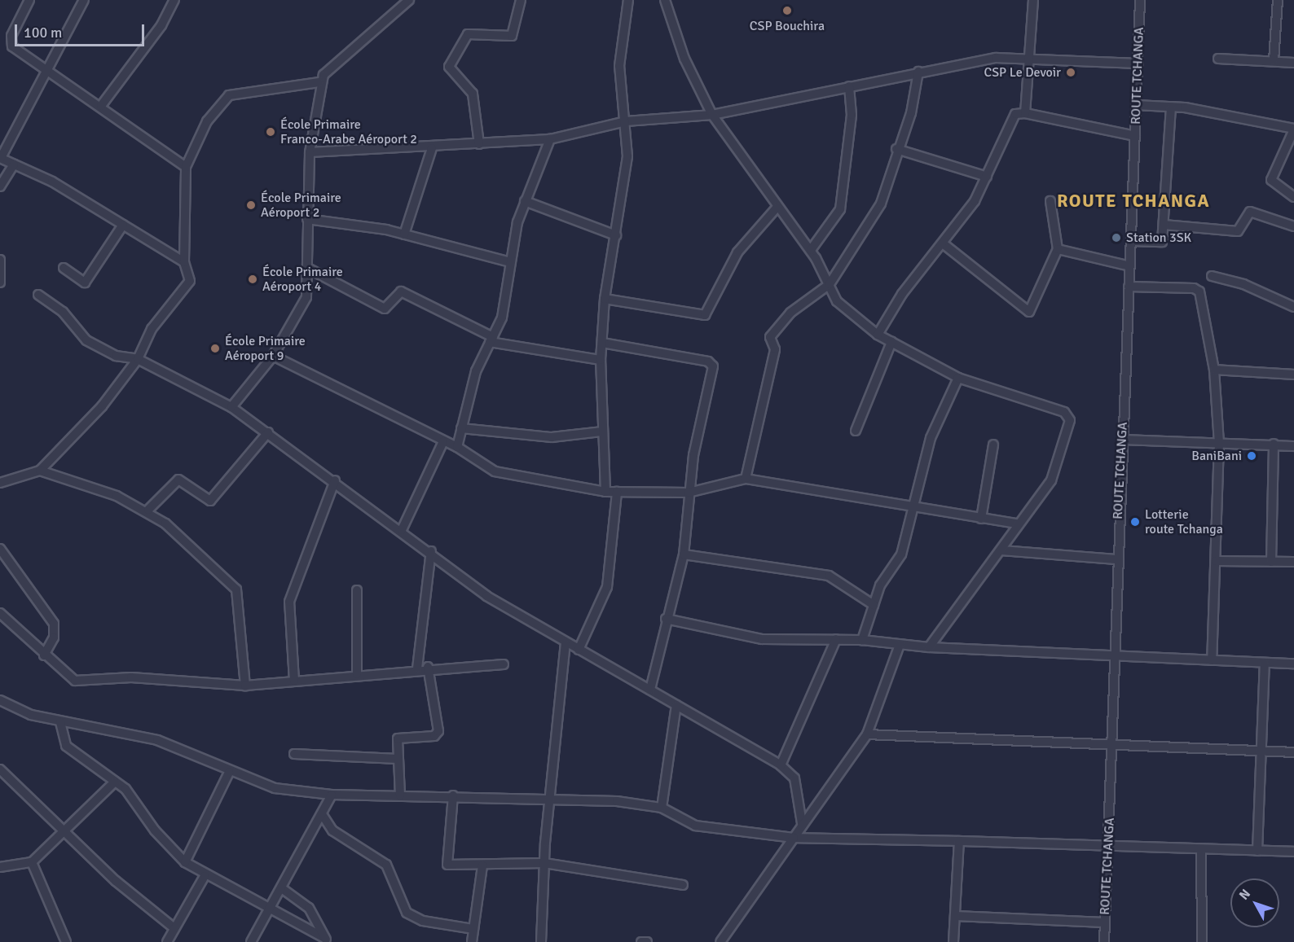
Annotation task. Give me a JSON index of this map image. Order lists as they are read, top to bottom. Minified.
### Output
{"streets":{"street":["ROUTE TCHANGA"]},"districts":["ROUTE TCHANGA"],"places":["CSP Bouchira","CSP Le Devoir","École Primaire Franco-Arabe Aéroport 2","École Primaire Aéroport 2","Station 3SK","École Primaire Aéroport 4","École Primaire Aéroport 9","BaniBani","Lotterie route Tchanga"],"scale_bar":"100 m","north":"top left"}
